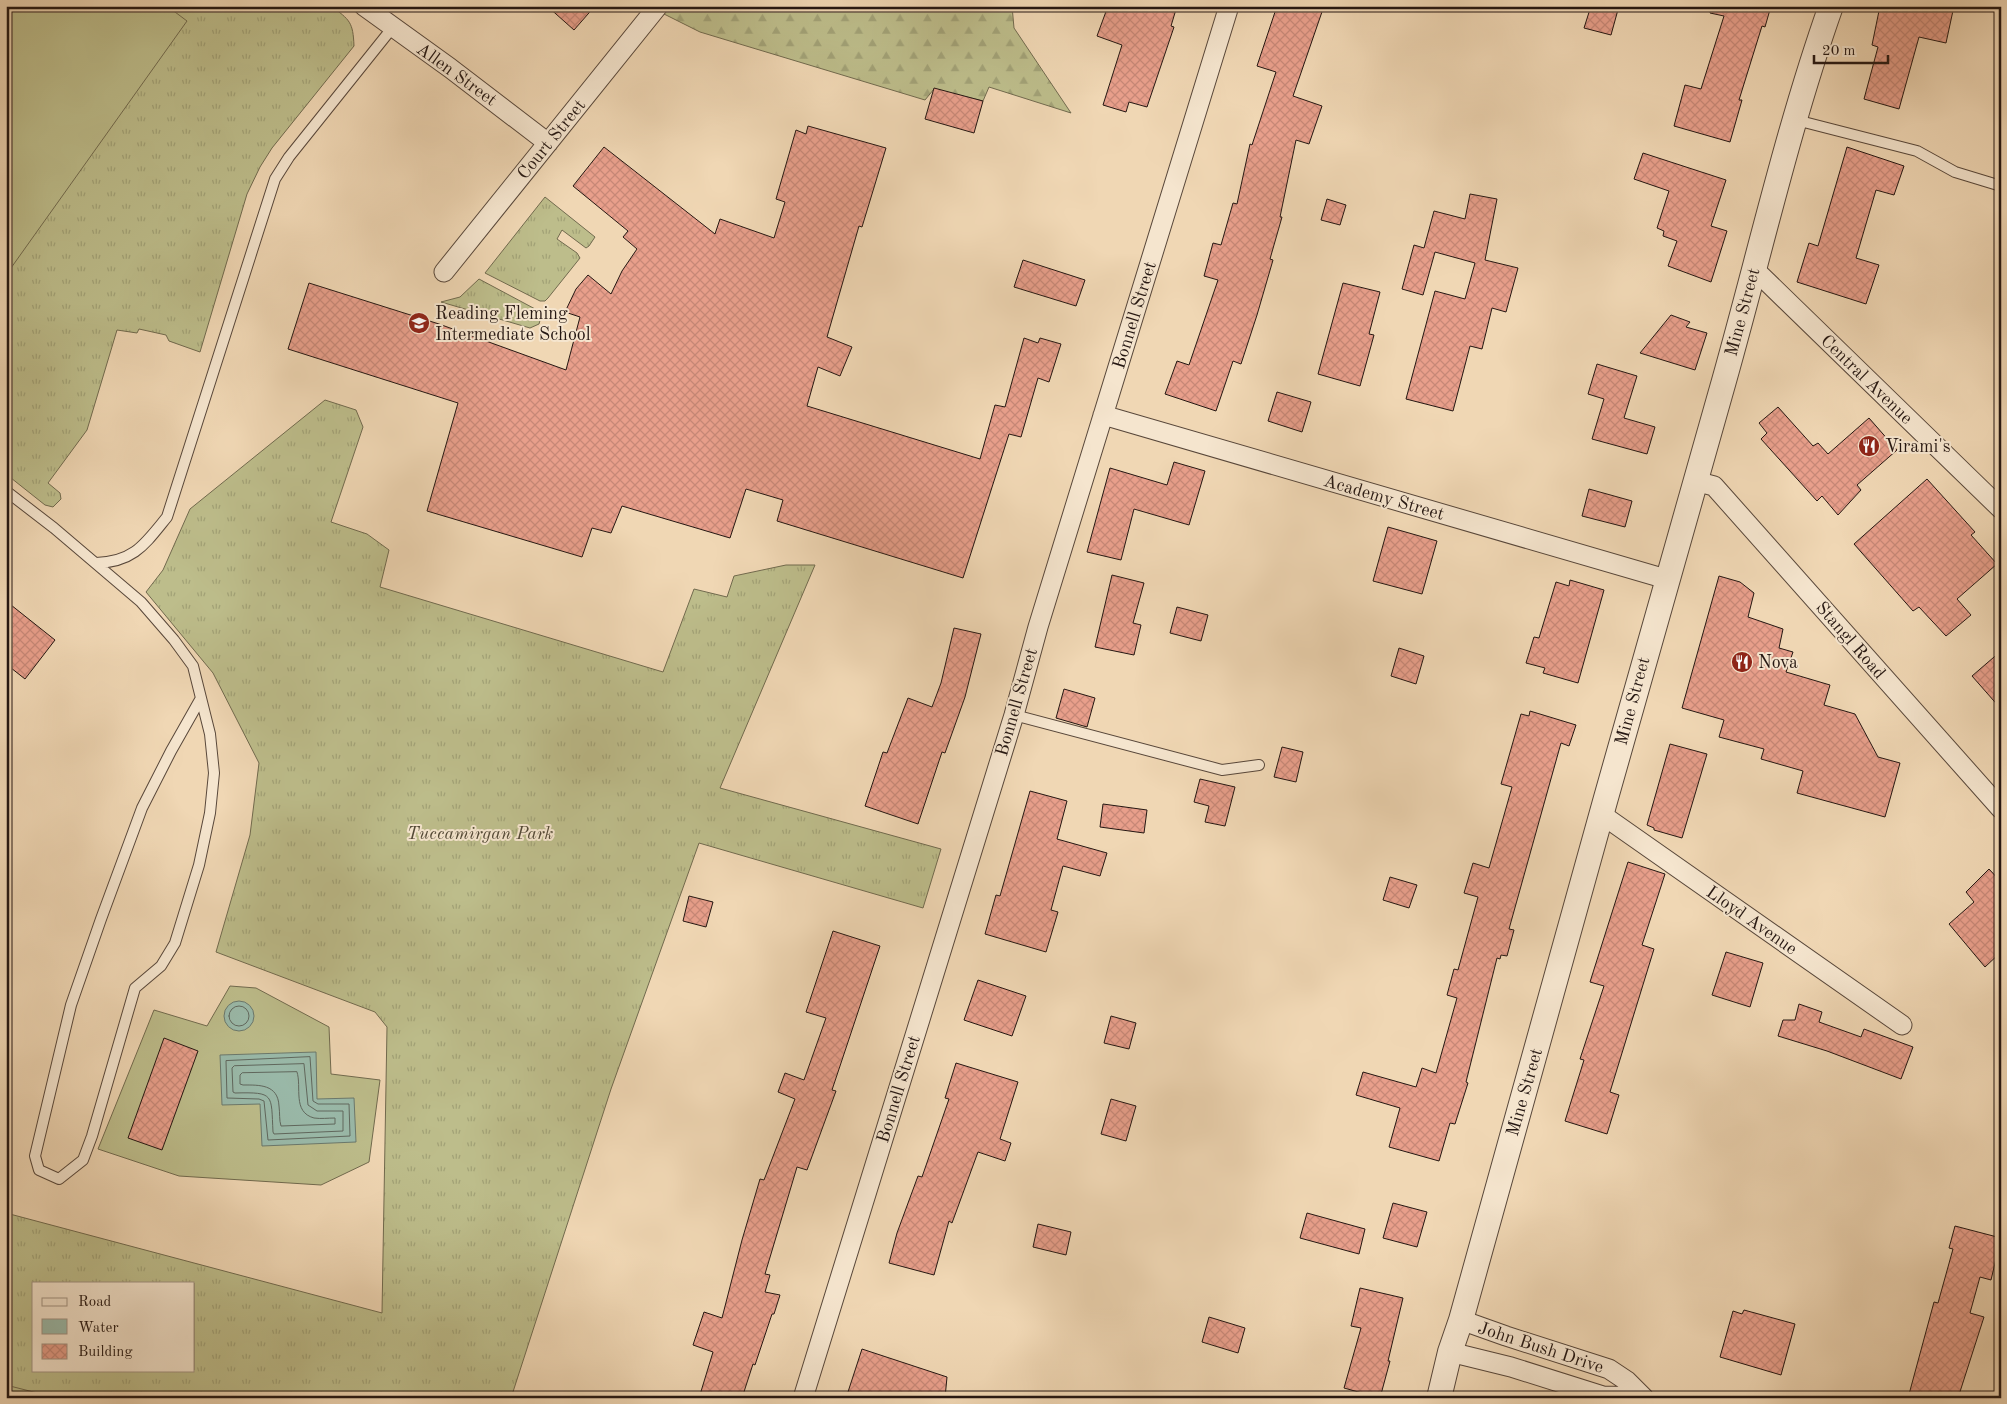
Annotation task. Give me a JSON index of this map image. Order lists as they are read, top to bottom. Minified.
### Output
{"streets":{"street":["Allen Street","Court Street","Mine Street","Bonnell Street","Central Avenue","Academy Street","Stangl Road","Lloyd Avenue","John Bush Drive"]},"crossings":[["Allen Street","Court Street"],["Mine Street","Central Avenue"],["Mine Street","Academy Street"],["Mine Street","Stangl Road"],["Mine Street","Lloyd Avenue"],["Mine Street","John Bush Drive"],["Bonnell Street","Academy Street"]],"parks":["Tuccamirgan Park"],"places":{"school or university":["Reading Fleming Intermediate School"],"restaurant":["Virami's","Nova"]},"legend":["Road","Water","Building"],"scale_bar":"20 m"}
